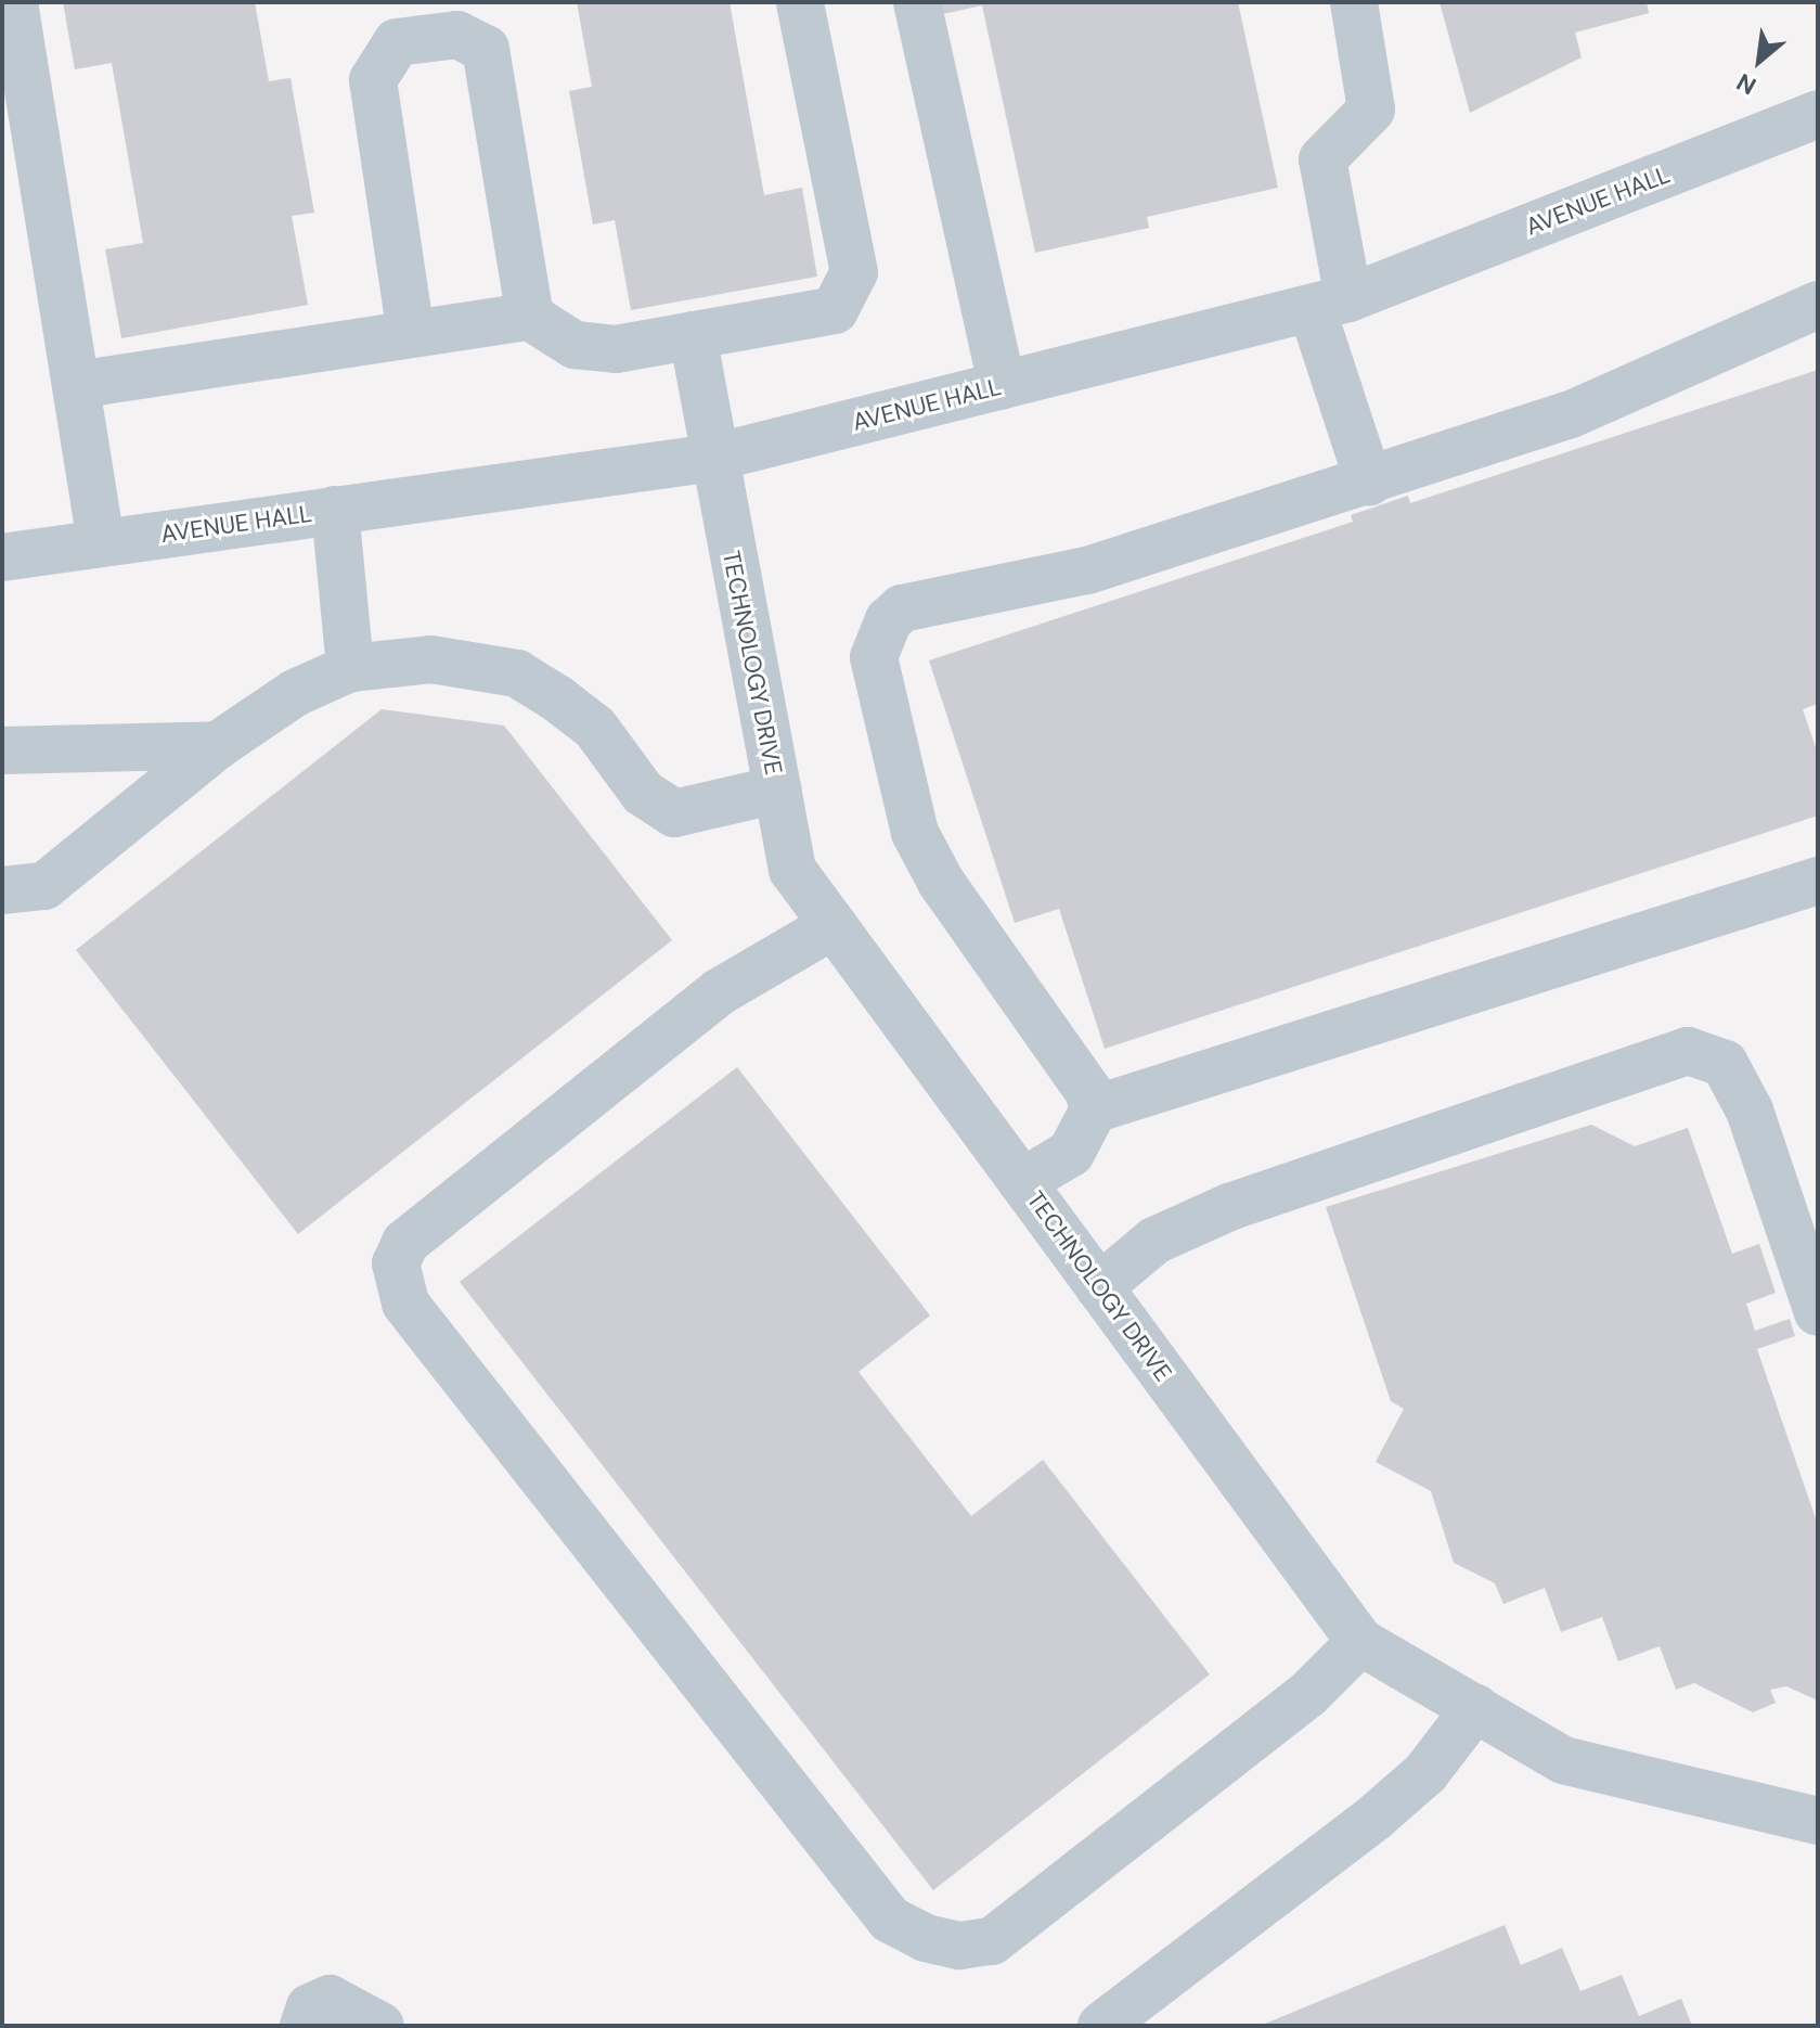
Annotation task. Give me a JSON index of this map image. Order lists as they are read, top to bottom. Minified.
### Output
{"streets":{"street":["AVENUE HALL","TECHNOLOGY DRIVE"]},"crossings":[["AVENUE HALL","TECHNOLOGY DRIVE"]],"north":"bottom left"}
